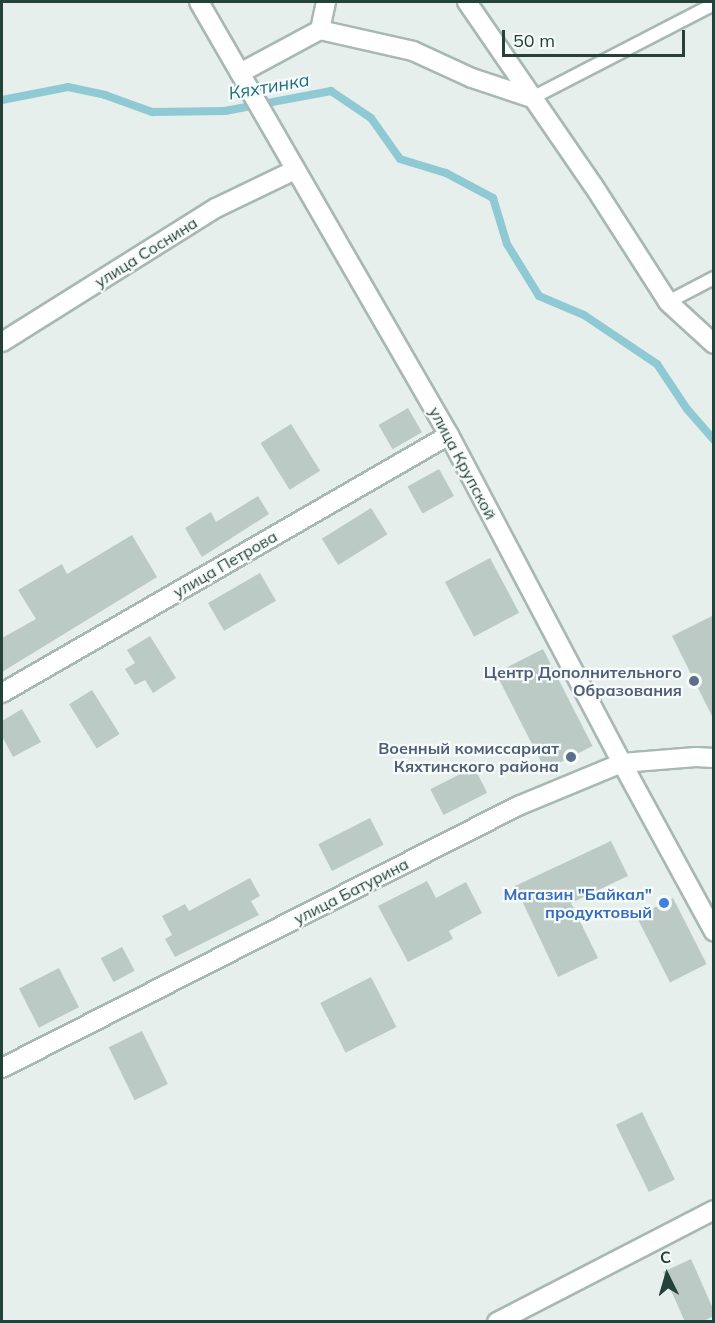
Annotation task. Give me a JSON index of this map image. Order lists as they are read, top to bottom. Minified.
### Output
{"streets":{"street":["улица Соснина","улица Крупской","улица Петрова","улица Батурина"]},"crossings":[["улица Соснина","улица Крупской"],["улица Крупской","улица Петрова"],["улица Крупской","улица Батурина"]],"water":["Кяхтинка"],"places":["Центр Дополнительного Образования","Военный комиссариат Кяхтинского района","Магазин \"Байкал\" продуктовый"],"scale_bar":"50 m","north":"top"}
